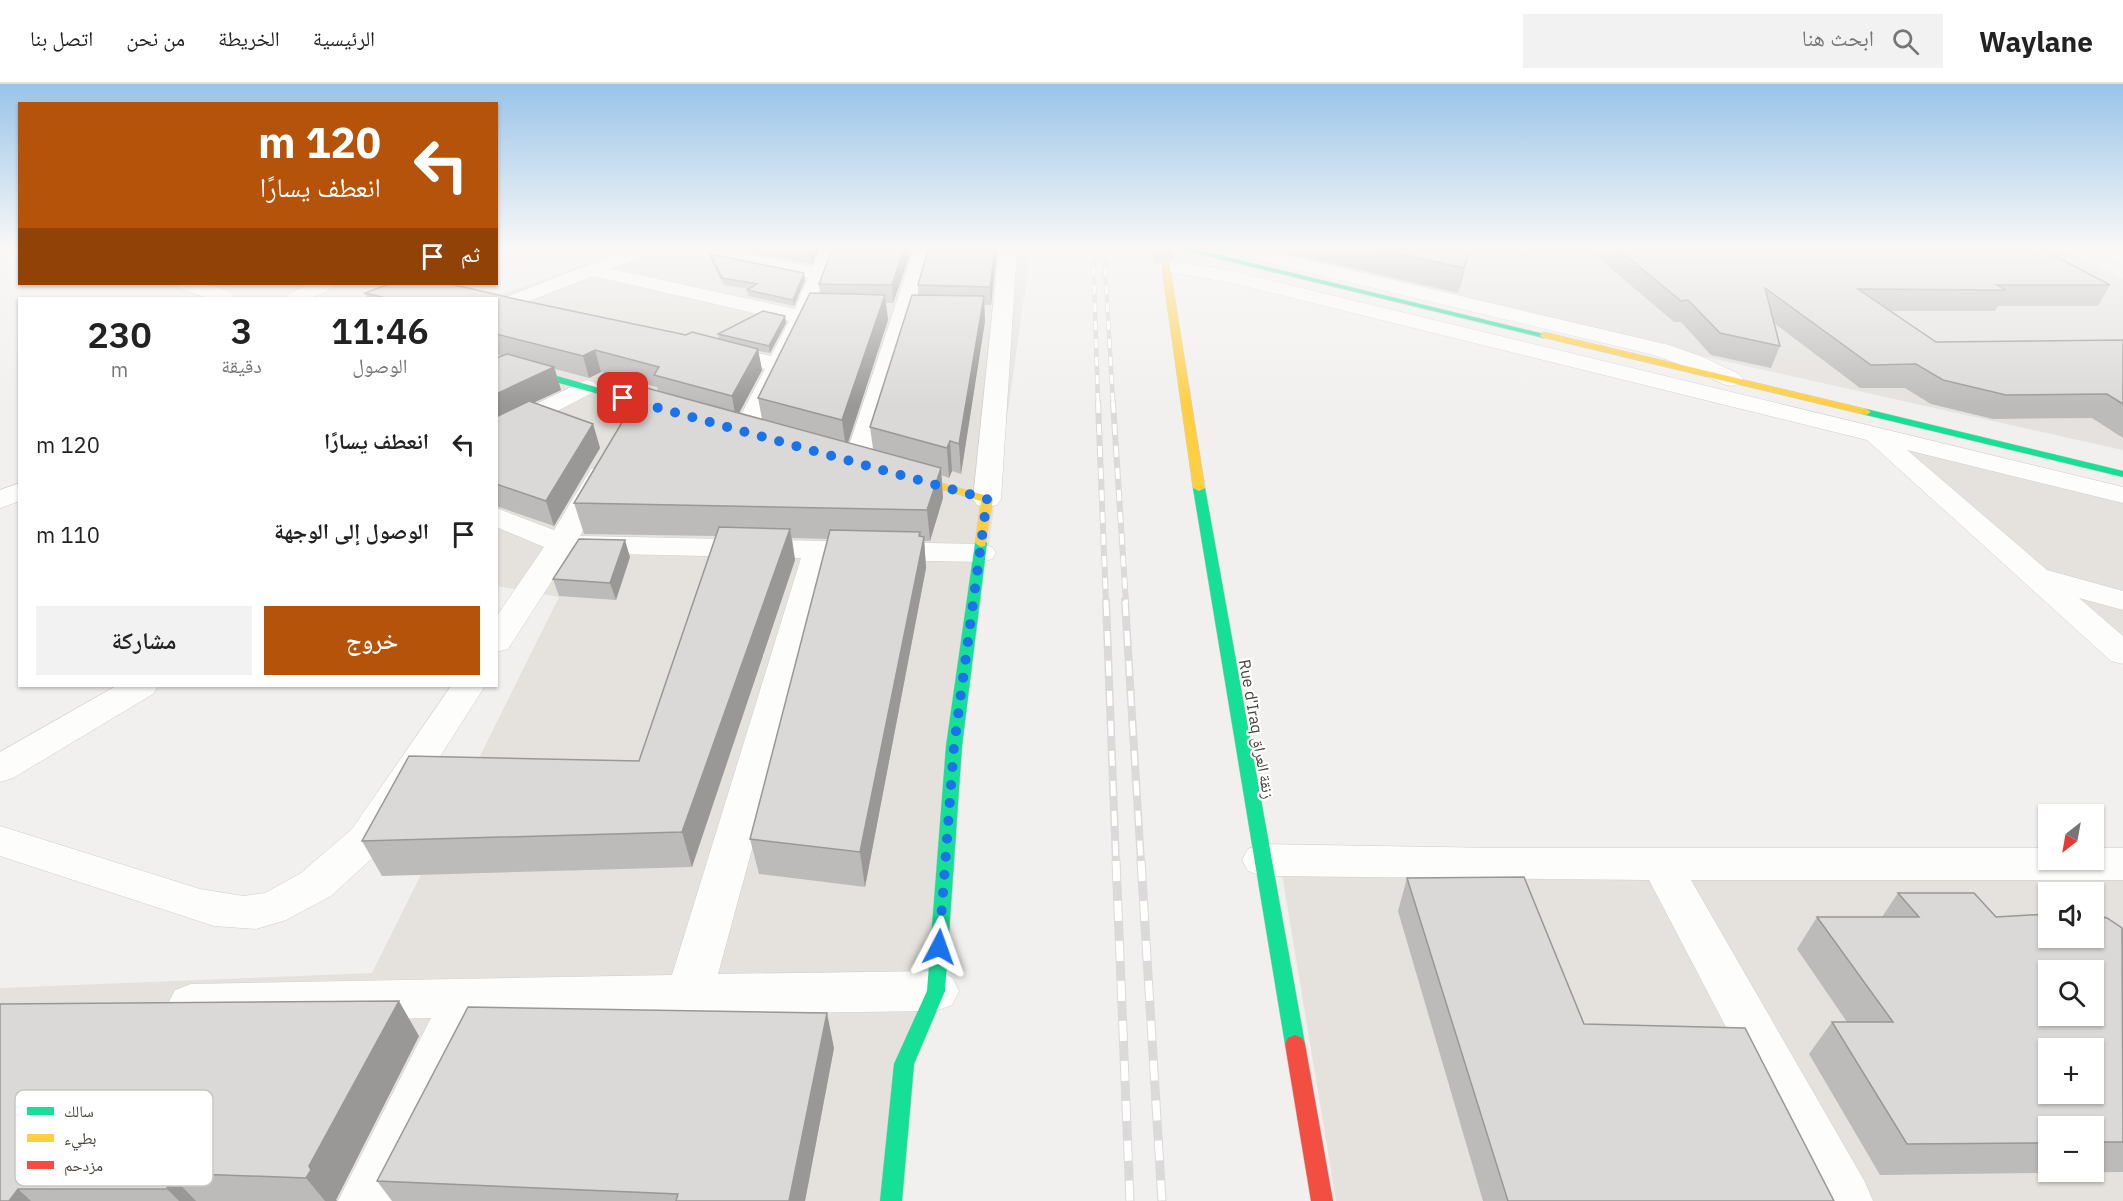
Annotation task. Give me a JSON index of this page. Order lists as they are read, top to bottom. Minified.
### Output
{"streets":{"street":["Rue d'Iraq زنقة العراق"]},"legend":["سالك","بطيء","مزدحم"],"north":"bottom left","page":{"header":"Waylane","search":"ابحث هنا","nav":["الرئيسية","الخريطة","من نحن","اتصل بنا"],"turn":["120 m","انعطف يسارًا"],"then":"ثم","eta":["11:46","الوصول","3","دقيقة","230","m"],"list":[{"name":"انعطف يسارًا","value":"120 m"},{"name":"الوصول إلى الوجهة","value":"110 m"}],"buttons":["خروج","مشاركة"],"map_buttons":["+","−"]}}
